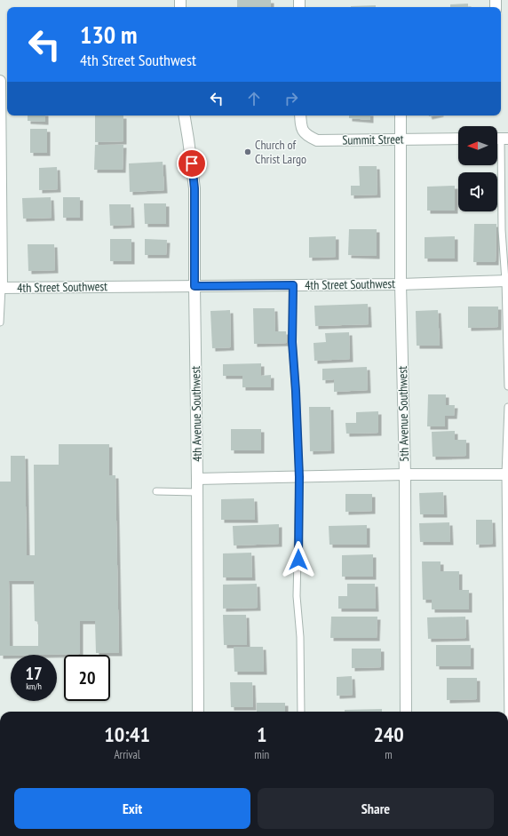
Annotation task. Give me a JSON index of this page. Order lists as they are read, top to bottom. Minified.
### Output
{"streets":{"street":["Summit Street","4th Street Southwest","4th Avenue Southwest","5th Avenue Southwest"]},"crossings":[["Summit Street","5th Avenue Southwest"],["4th Street Southwest","4th Avenue Southwest"],["4th Street Southwest","5th Avenue Southwest"]],"places":["Church of Christ Largo"],"north":"left","page":{"turn":["130 m","4th Street Southwest"],"speed":"17 km/h","limit":"20","eta":["10:41","Arrival","1","min","240","m"],"buttons":["Exit","Share"]}}
